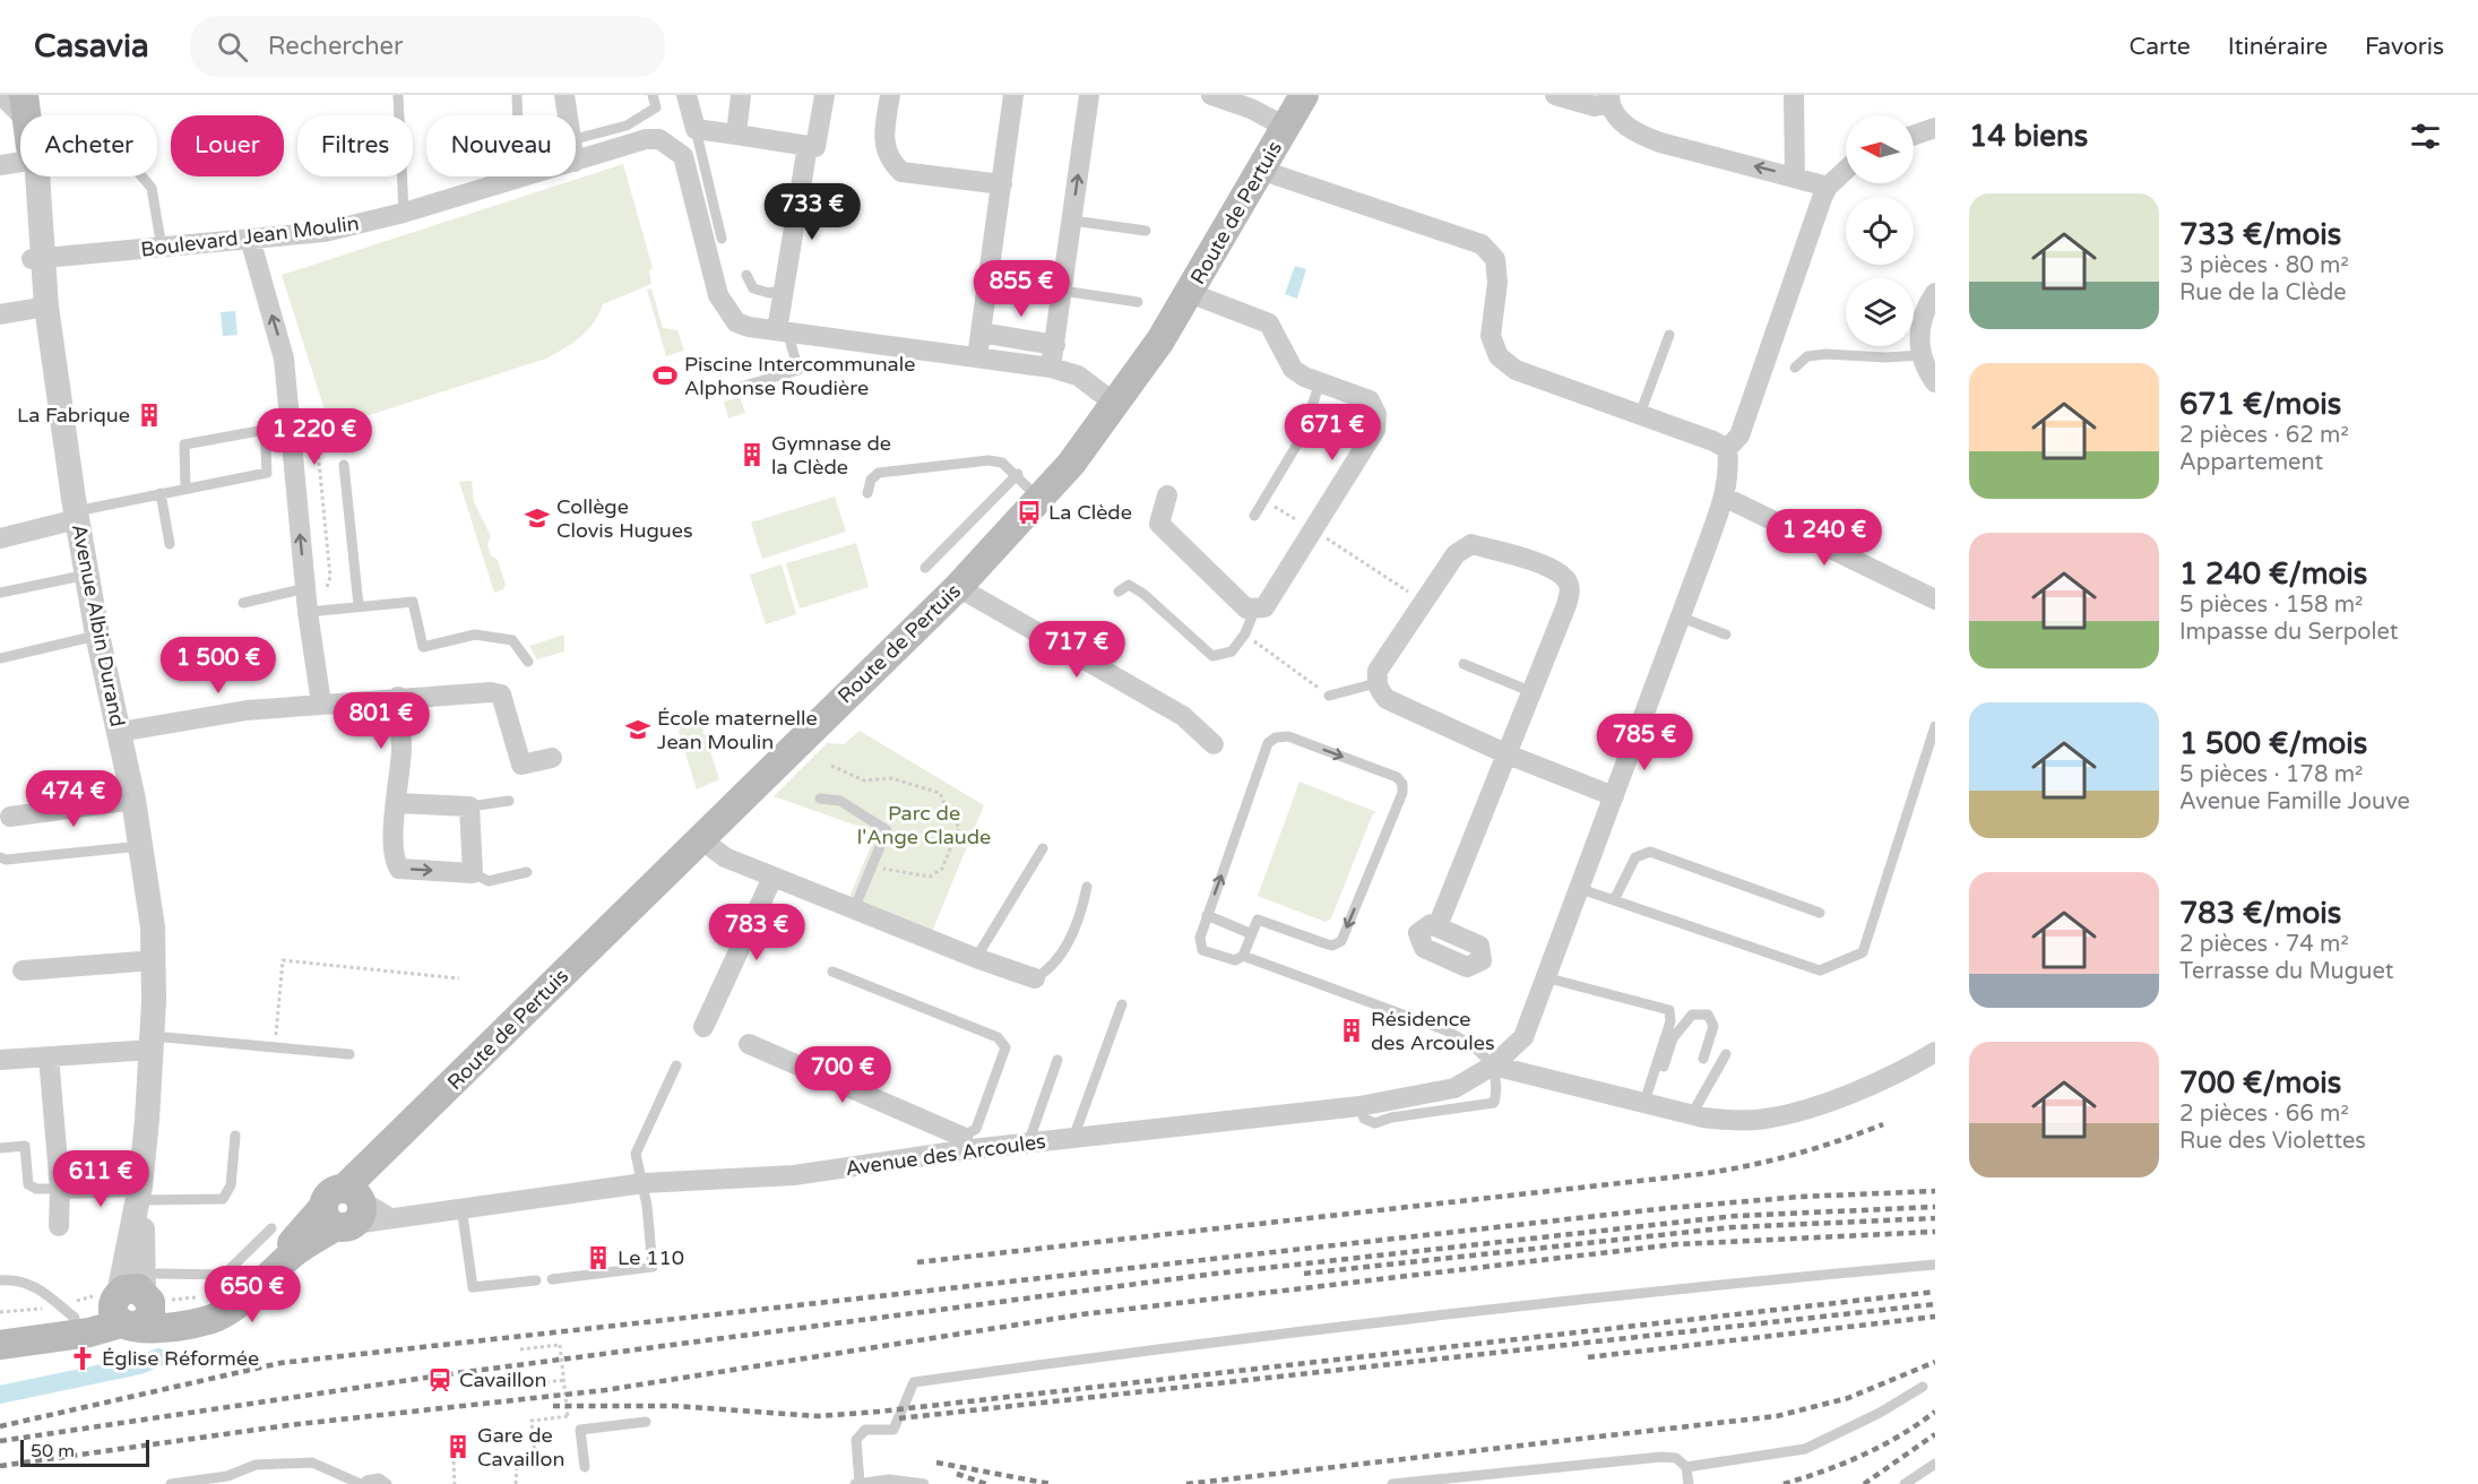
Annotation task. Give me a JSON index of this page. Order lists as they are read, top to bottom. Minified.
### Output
{"streets":{"main road":["Route de Pertuis"],"street":["Boulevard Jean Moulin","Avenue Albin Durand","Avenue des Arcoules"]},"crossings":[["Route de Pertuis","Boulevard Jean Moulin"],["Route de Pertuis","Avenue Albin Durand"],["Route de Pertuis","Avenue des Arcoules"],["Boulevard Jean Moulin","Avenue Albin Durand"]],"parks":["Parc de l'Ange Claude"],"places":{"sports":["Piscine Intercommunale Alphonse Roudière"],"building":["La Fabrique","Gymnase de la Clède","Résidence des Arcoules","Le 110","Gare de Cavaillon"],"bus stop":["La Clède"],"school or university":["Collège Clovis Hugues","École maternelle Jean Moulin"],"church":["Église Réformée"],"station":["Cavaillon"]},"scale_bar":"50 m","north":"left","page":{"header":"Casavia","search":"Rechercher","nav":["Carte","Itinéraire","Favoris"],"heading":"14 biens","chip":["Acheter","Louer","Filtres","Nouveau"],"list":[{"name":"733 €/mois","note":"3 pièces · 80 m² · Rue de la Clède"},{"name":"671 €/mois","note":"2 pièces · 62 m² · Appartement"},{"name":"1 240 €/mois","note":"5 pièces · 158 m² · Impasse du Serpolet"},{"name":"1 500 €/mois","note":"5 pièces · 178 m² · Avenue Famille Jouve"},{"name":"783 €/mois","note":"2 pièces · 74 m² · Terrasse du Muguet"},{"name":"700 €/mois","note":"2 pièces · 66 m² · Rue des Violettes"}],"price":["733 €","855 €","671 €","1 220 €","1 240 €","717 €","1 500 €","801 €","785 €","474 €","783 €","700 €","611 €","650 €"],"scale":"50 m"}}
